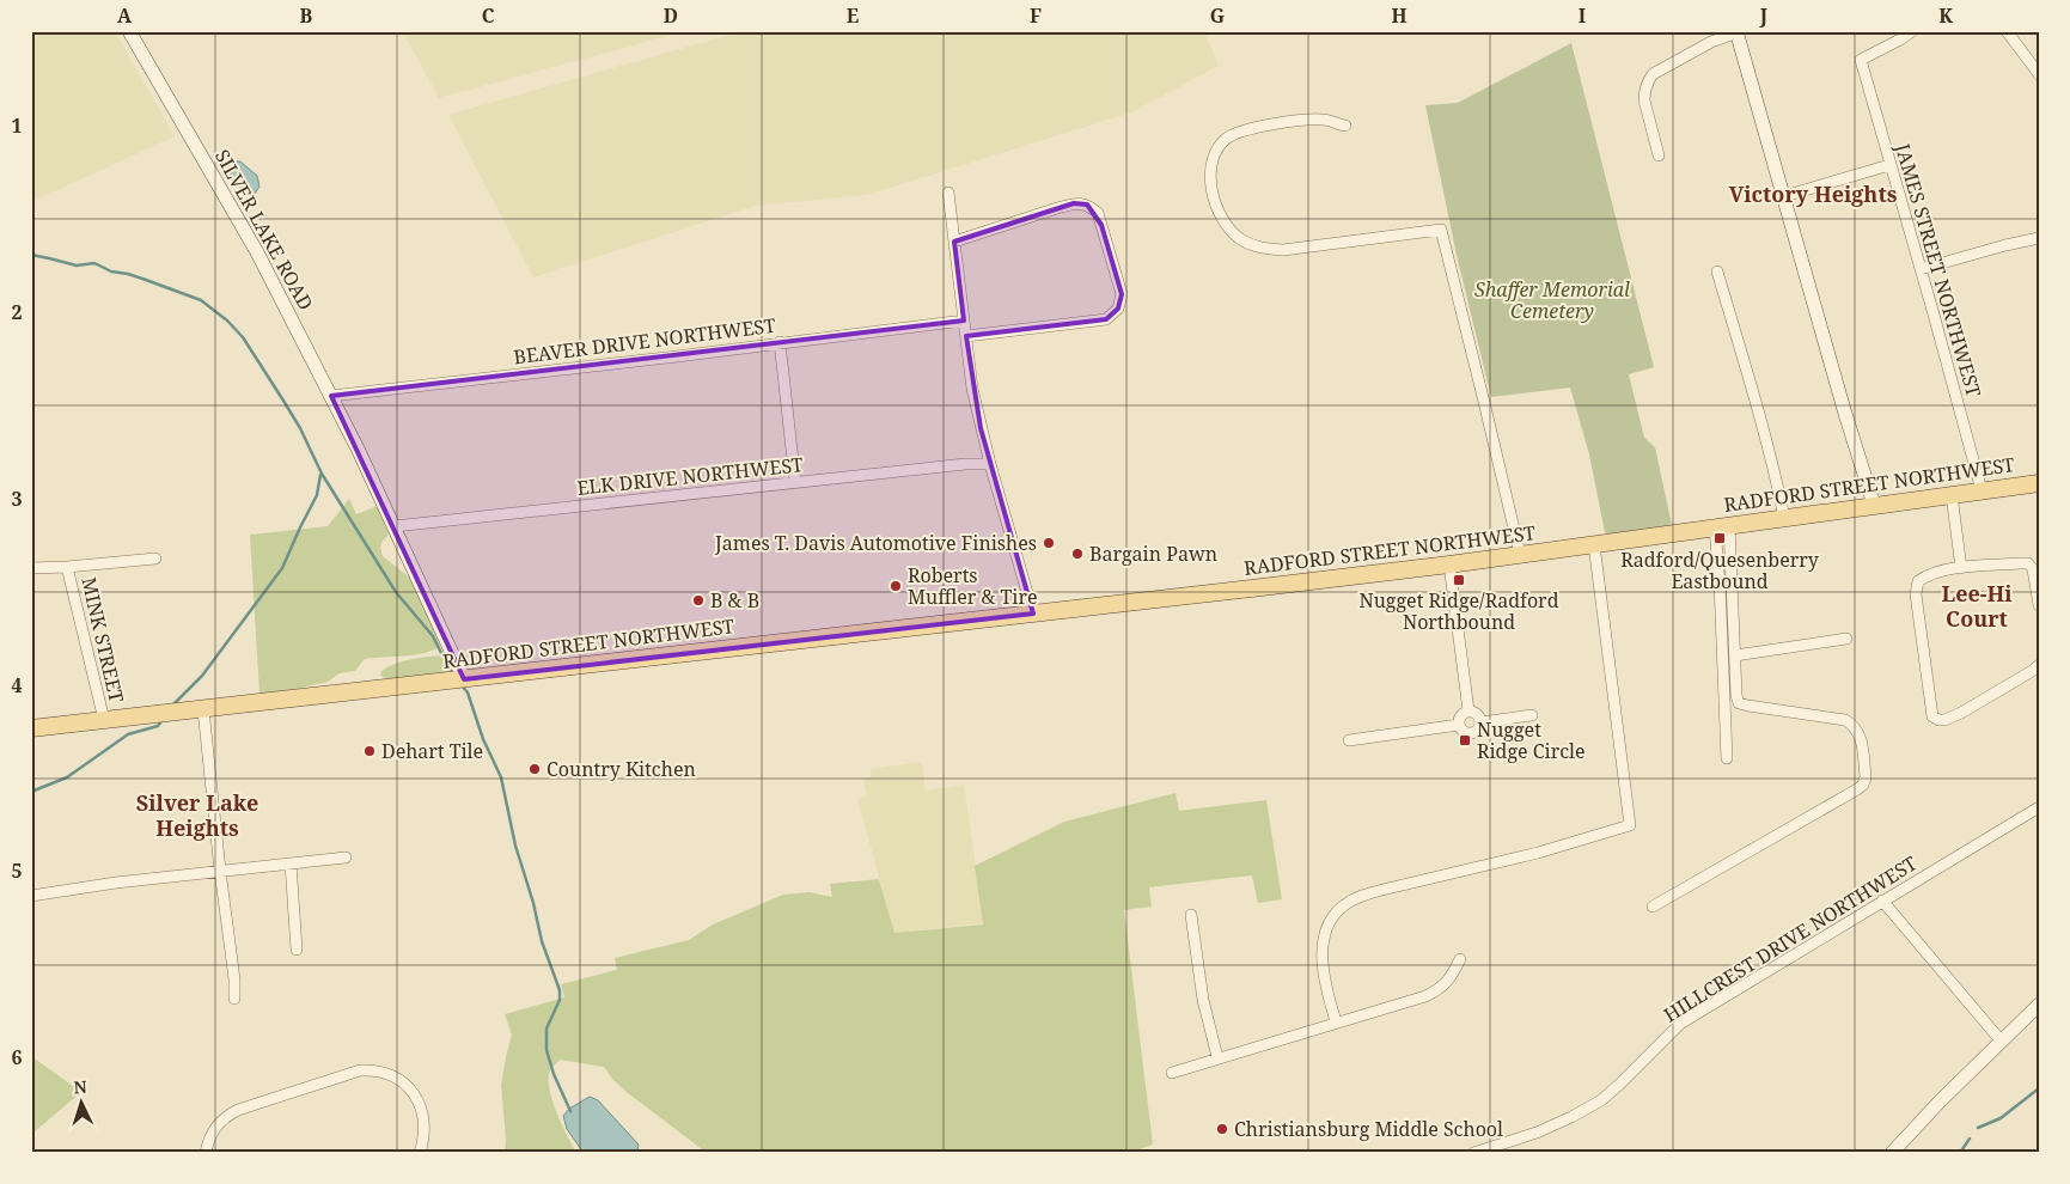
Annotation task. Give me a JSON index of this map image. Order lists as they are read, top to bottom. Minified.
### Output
{"streets":{"main road":["RADFORD STREET NORTHWEST"],"street":["SILVER LAKE ROAD","JAMES STREET NORTHWEST","BEAVER DRIVE NORTHWEST","ELK DRIVE NORTHWEST","MINK STREET","HILLCREST DRIVE NORTHWEST"]},"crossings":[["SILVER LAKE ROAD","BEAVER DRIVE NORTHWEST"],["SILVER LAKE ROAD","ELK DRIVE NORTHWEST"],["SILVER LAKE ROAD","RADFORD STREET NORTHWEST"],["JAMES STREET NORTHWEST","RADFORD STREET NORTHWEST"],["RADFORD STREET NORTHWEST","MINK STREET"]],"districts":["Victory Heights","Lee-Hi Court","Silver Lake Heights"],"parks":["Shaffer Memorial Cemetery"],"places":{"transit":["Radford/Quesenberry Eastbound","Nugget Ridge/Radford Northbound","Nugget Ridge Circle"],"other":["James T. Davis Automotive Finishes","Bargain Pawn","Roberts Muffler & Tire","B & B","Dehart Tile","Country Kitchen","Christiansburg Middle School"]},"north":"top","grid":{"columns":["A","B","C","D","E","F","G","H","I","J","K"],"rows":["1","2","3","4","5","6"]}}
